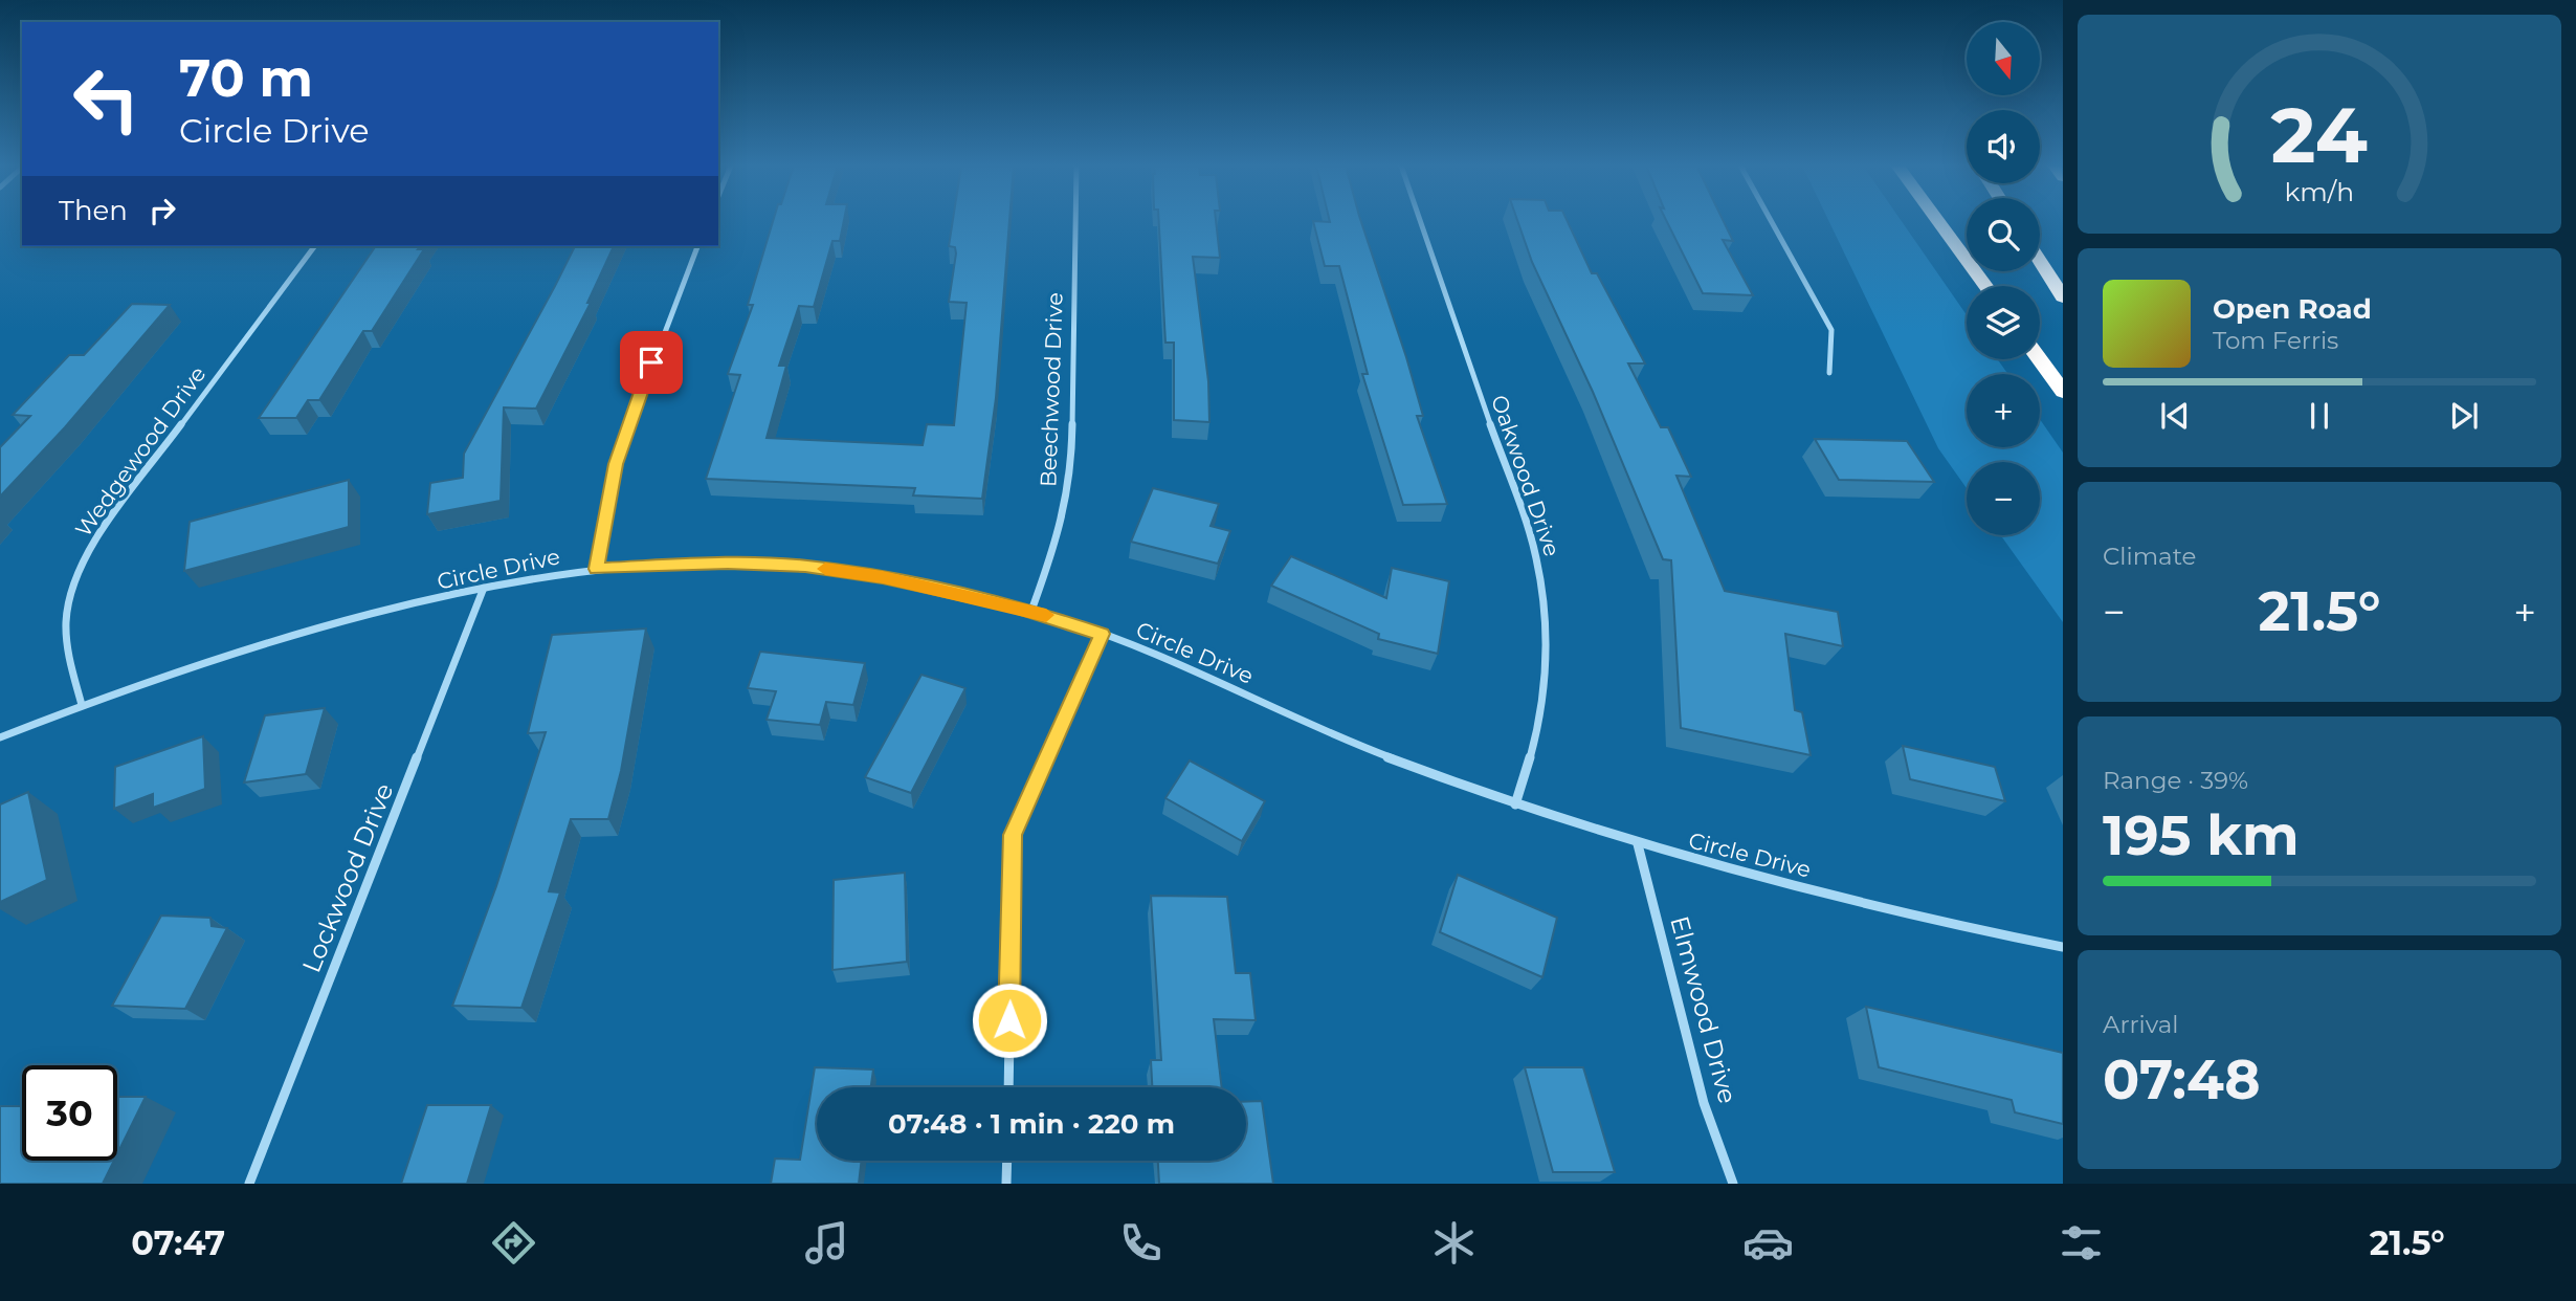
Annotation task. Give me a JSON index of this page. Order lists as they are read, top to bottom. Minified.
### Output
{"streets":{"street":["Beechwood Drive","Wedgewood Drive","Oakwood Drive","Circle Drive","Lockwood Drive","Elmwood Drive"]},"crossings":[["Beechwood Drive","Circle Drive"],["Wedgewood Drive","Circle Drive"],["Oakwood Drive","Circle Drive"],["Circle Drive","Lockwood Drive"],["Circle Drive","Elmwood Drive"]],"north":"bottom","page":{"map_buttons":["+","−"],"turn":["70 m","Circle Drive"],"then":"Then","song":["Open Road","Tom Ferris"],"tile":["Climate",["Range · 39%","195 km"],["Arrival","07:48"]],"heat":["−","21.5°","+"],"limit":"30","trip":"07:48 · 1 min · 220 m","tabs":["07:47","21.5°"],"gauge":["24","km/h"]}}
